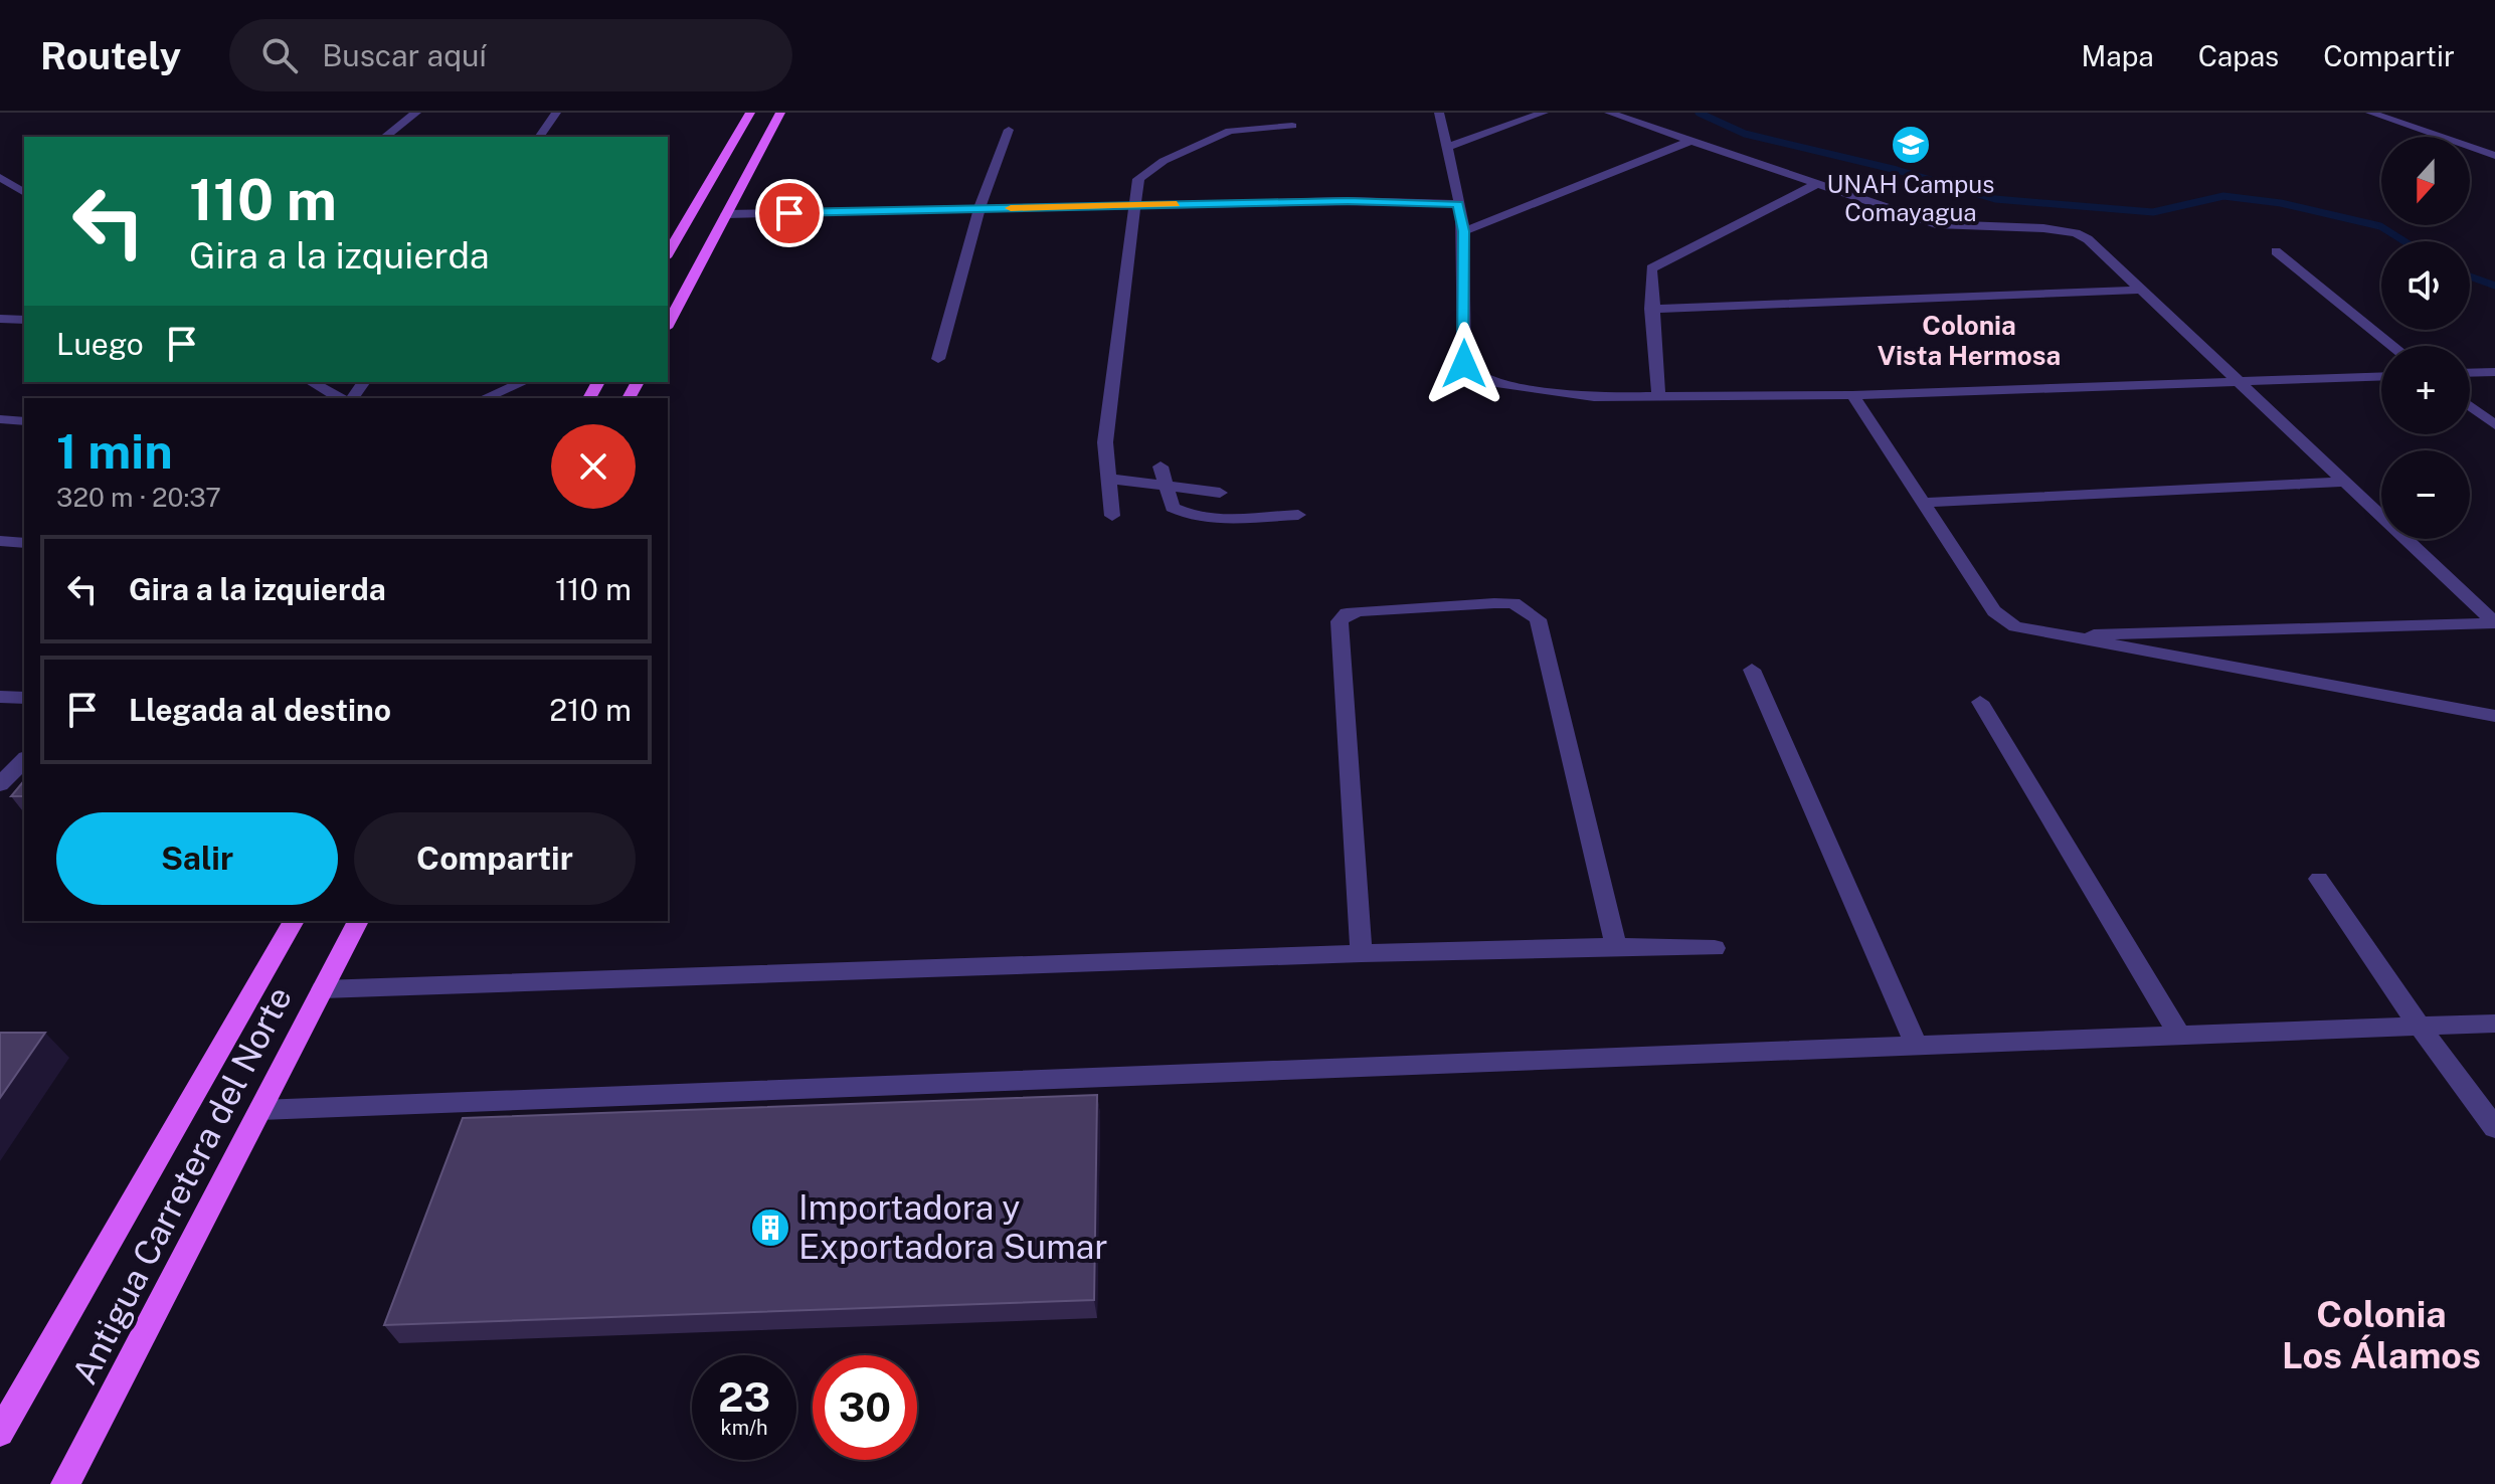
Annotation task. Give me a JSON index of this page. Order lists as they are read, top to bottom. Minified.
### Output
{"streets":{"main road":["Antigua Carretera del Norte"]},"districts":["Colonia Vista Hermosa","Colonia Los Álamos"],"places":{"school or university":["UNAH Campus Comayagua"],"building":["Importadora y Exportadora Sumar"]},"north":"bottom","page":{"header":"Routely","search":"Buscar aquí","nav":["Mapa","Capas","Compartir"],"map_buttons":["+","−"],"turn":["110 m","Gira a la izquierda"],"then":"Luego","heading":["1 min","320 m · 20:37"],"list":[{"name":"Gira a la izquierda","value":"110 m"},{"name":"Llegada al destino","value":"210 m"}],"buttons":["Salir","Compartir"],"speed":"23 km/h","limit":"30"}}
